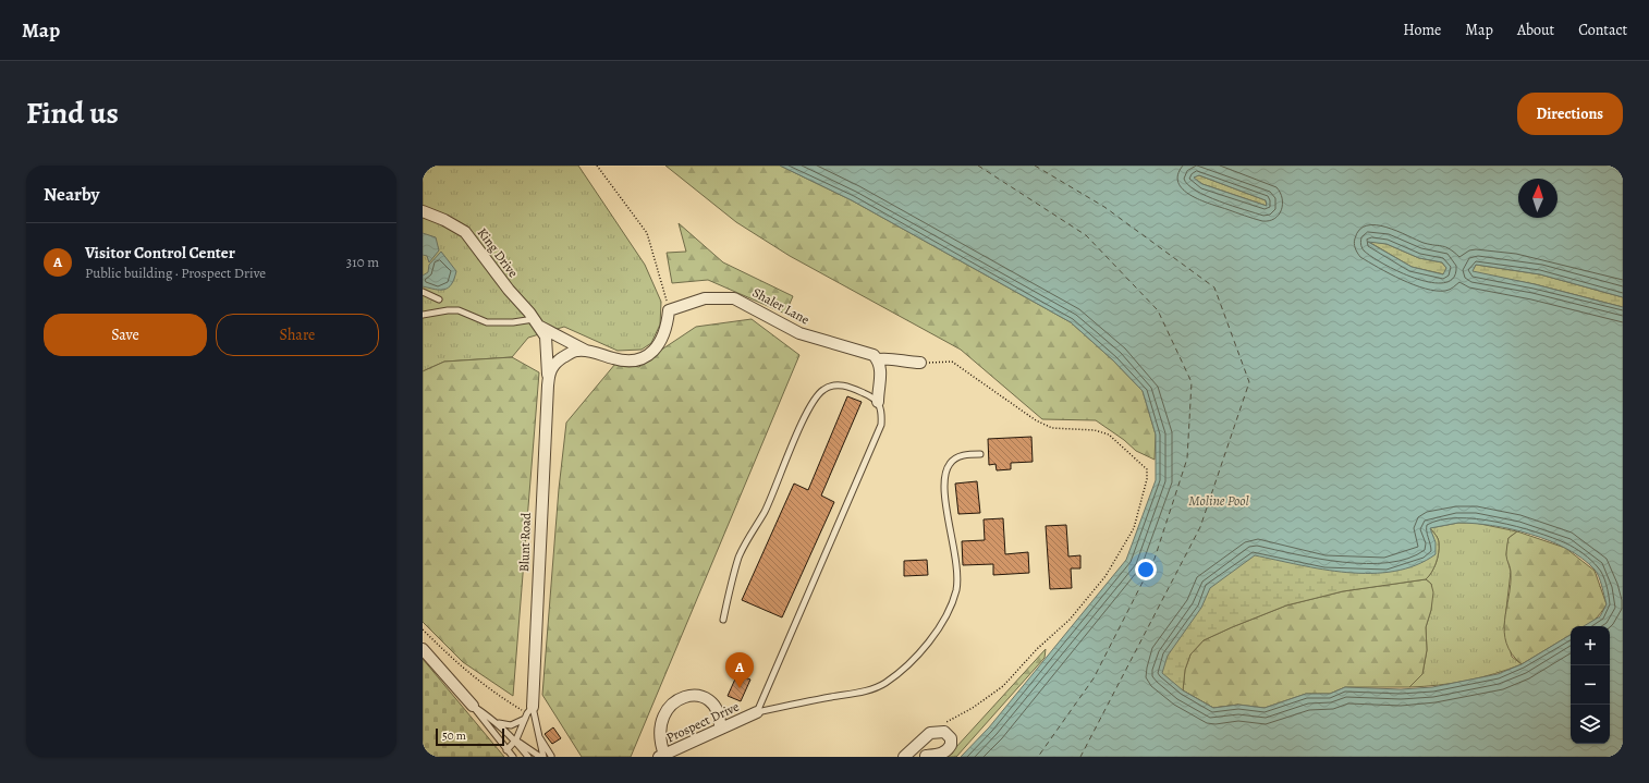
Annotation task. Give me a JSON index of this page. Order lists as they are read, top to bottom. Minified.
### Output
{"streets":{"street":["King Drive","Shaler Lane","Blunt Road","Prospect Drive"]},"crossings":[["King Drive","Blunt Road"]],"water":["Moline Pool"],"scale_bar":"50 m","north":"top","page":{"header":"Map","nav":["Home","Map","About","Contact"],"title":"Find us","buttons":["Directions",["Save","Share"]],"heading":"Nearby","list":[{"mark":"A","name":"Visitor Control Center","note":"Public building · Prospect Drive","value":"310 m"}],"map_buttons":["+","−"],"pins":"A","scale":"50 m"}}
